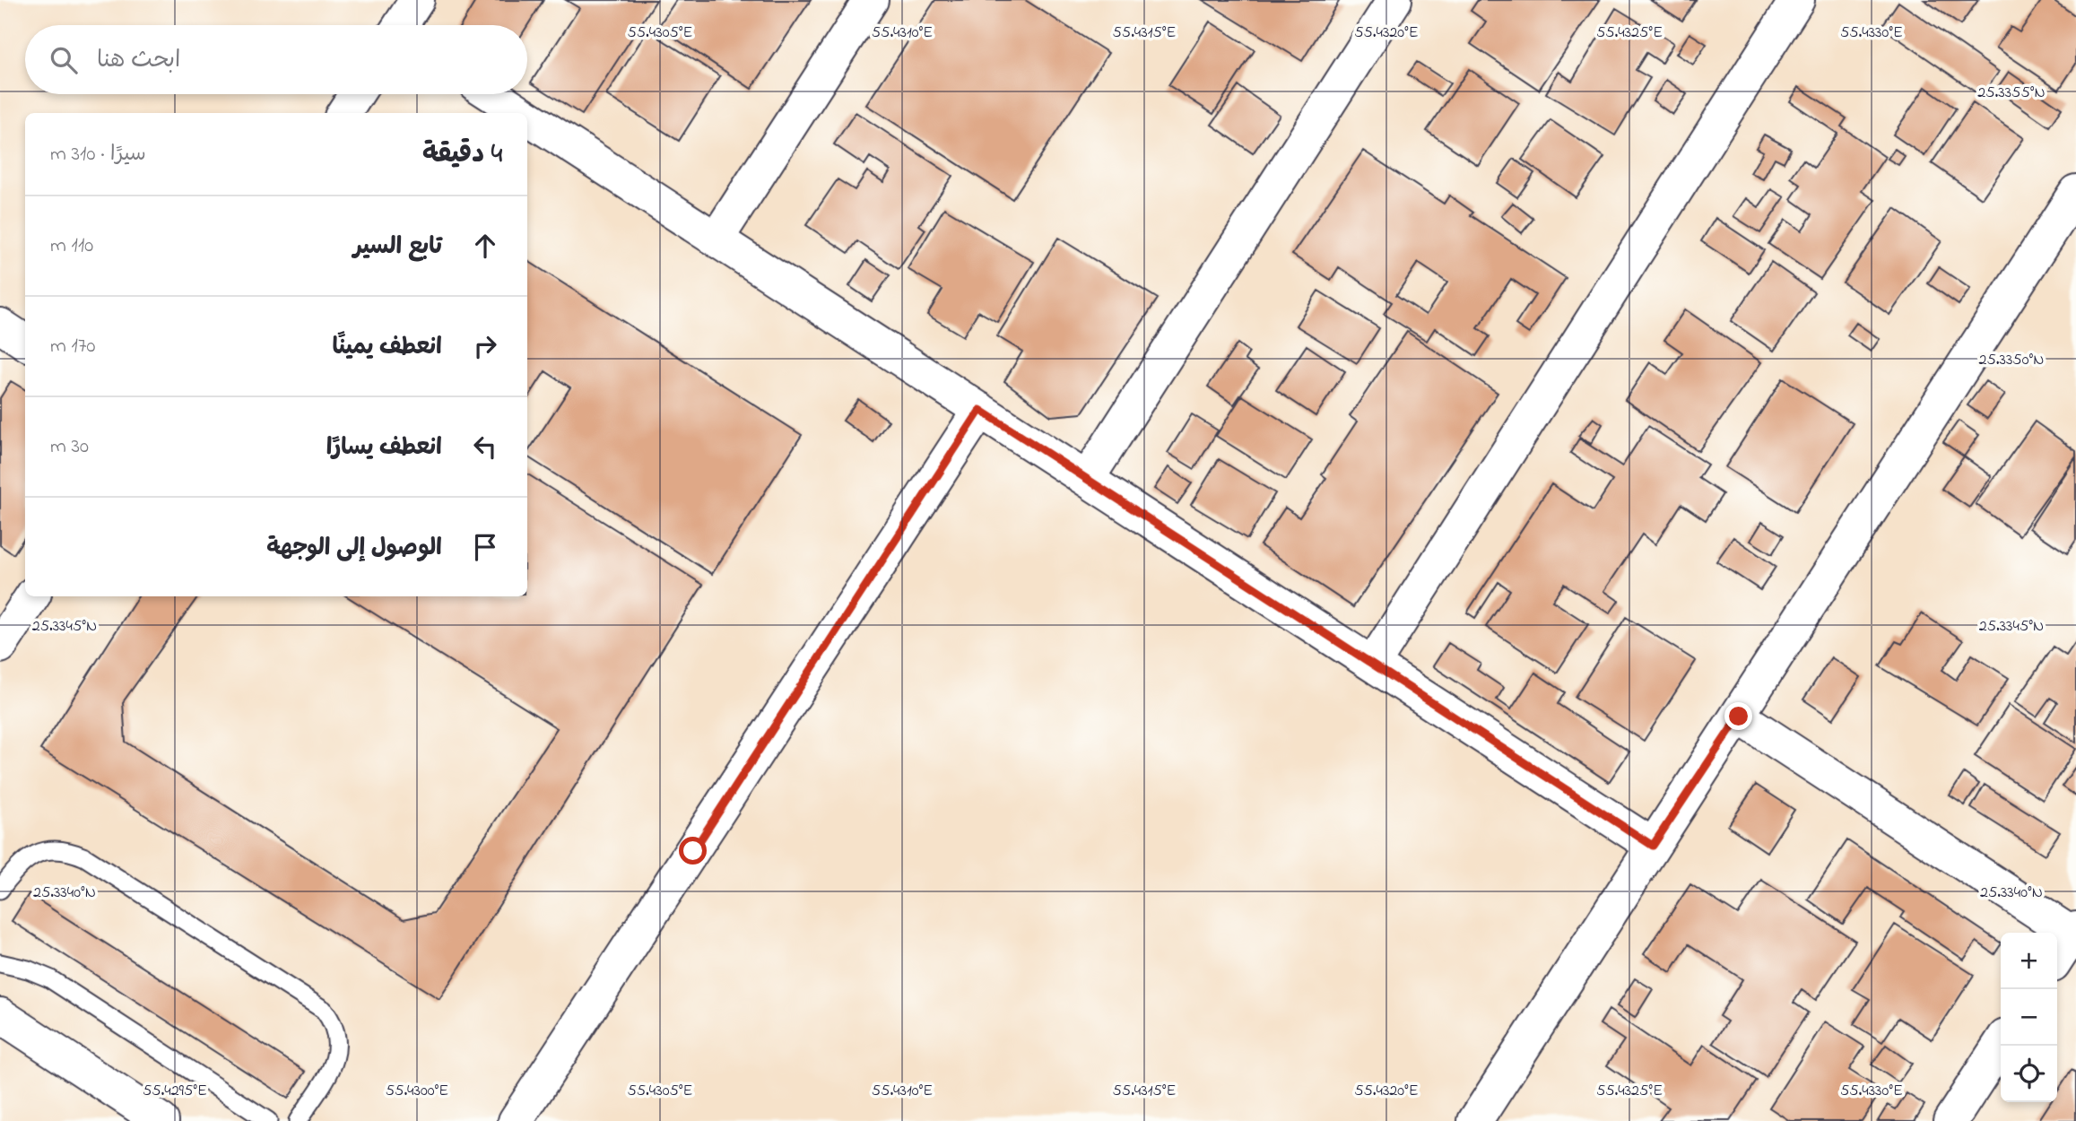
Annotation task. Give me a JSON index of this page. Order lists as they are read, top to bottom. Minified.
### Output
{"page":{"search":"ابحث هنا","heading":["4 دقيقة","سيرًا · 310 m"],"list":[["تابع السير","110 m"],["انعطف يمينًا","170 m"],["انعطف يسارًا","30 m"],"الوصول إلى الوجهة"],"map_buttons":["+","−"]},"coordinates":["55.4305°E","55.4310°E","55.4315°E","55.4320°E","55.4325°E","55.4330°E","25.3355°N","25.3350°N","25.3345°N","25.3340°N","55.4295°E","55.4300°E"]}
